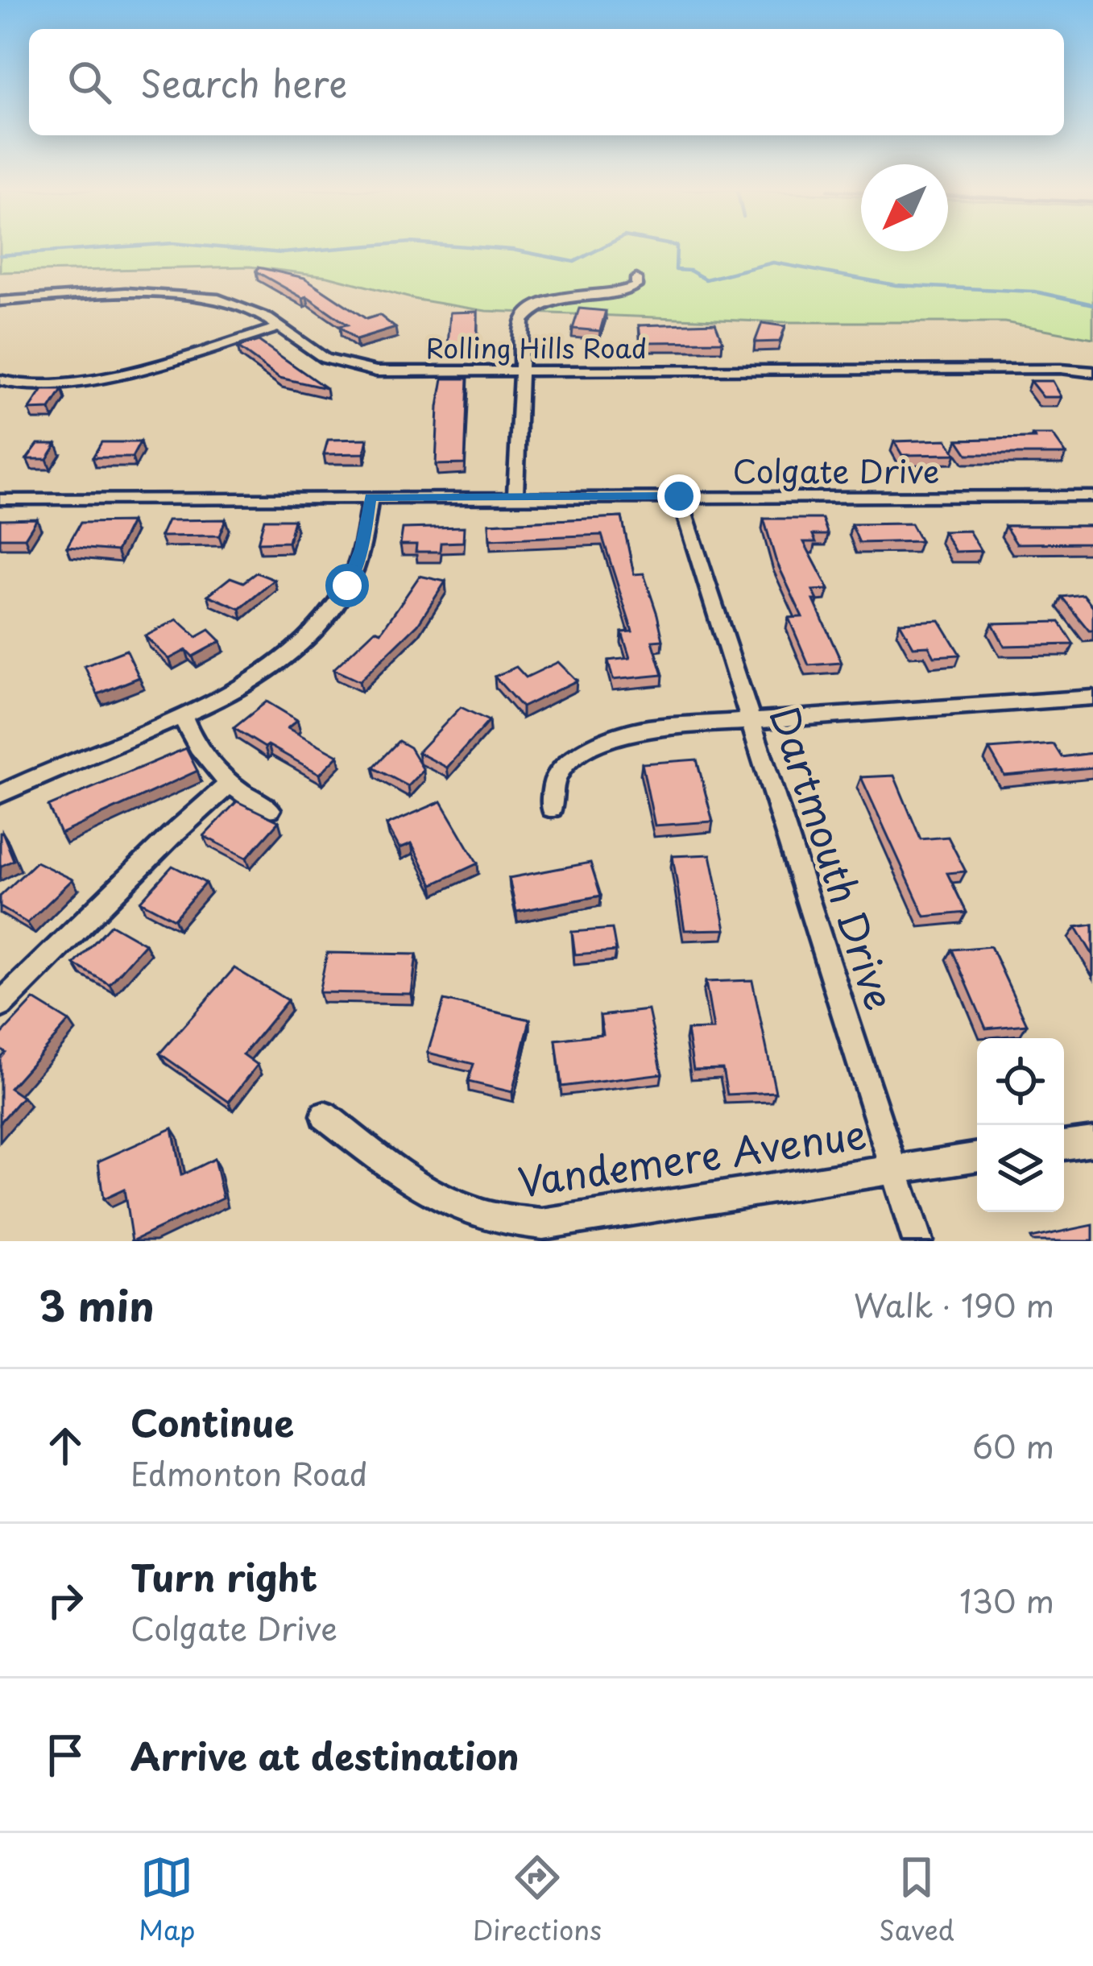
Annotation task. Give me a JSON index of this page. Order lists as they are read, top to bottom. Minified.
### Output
{"streets":{"street":["Rolling Hills Road","Colgate Drive","Dartmouth Drive","Vandemere Avenue"]},"crossings":[["Colgate Drive","Dartmouth Drive"],["Dartmouth Drive","Vandemere Avenue"]],"north":"bottom left","page":{"search":"Search here","heading":["3 min","Walk · 190 m"],"list":[["Continue","Edmonton Road","60 m"],["Turn right","Colgate Drive","130 m"],"Arrive at destination"],"nav":["Map","Directions","Saved"]}}
